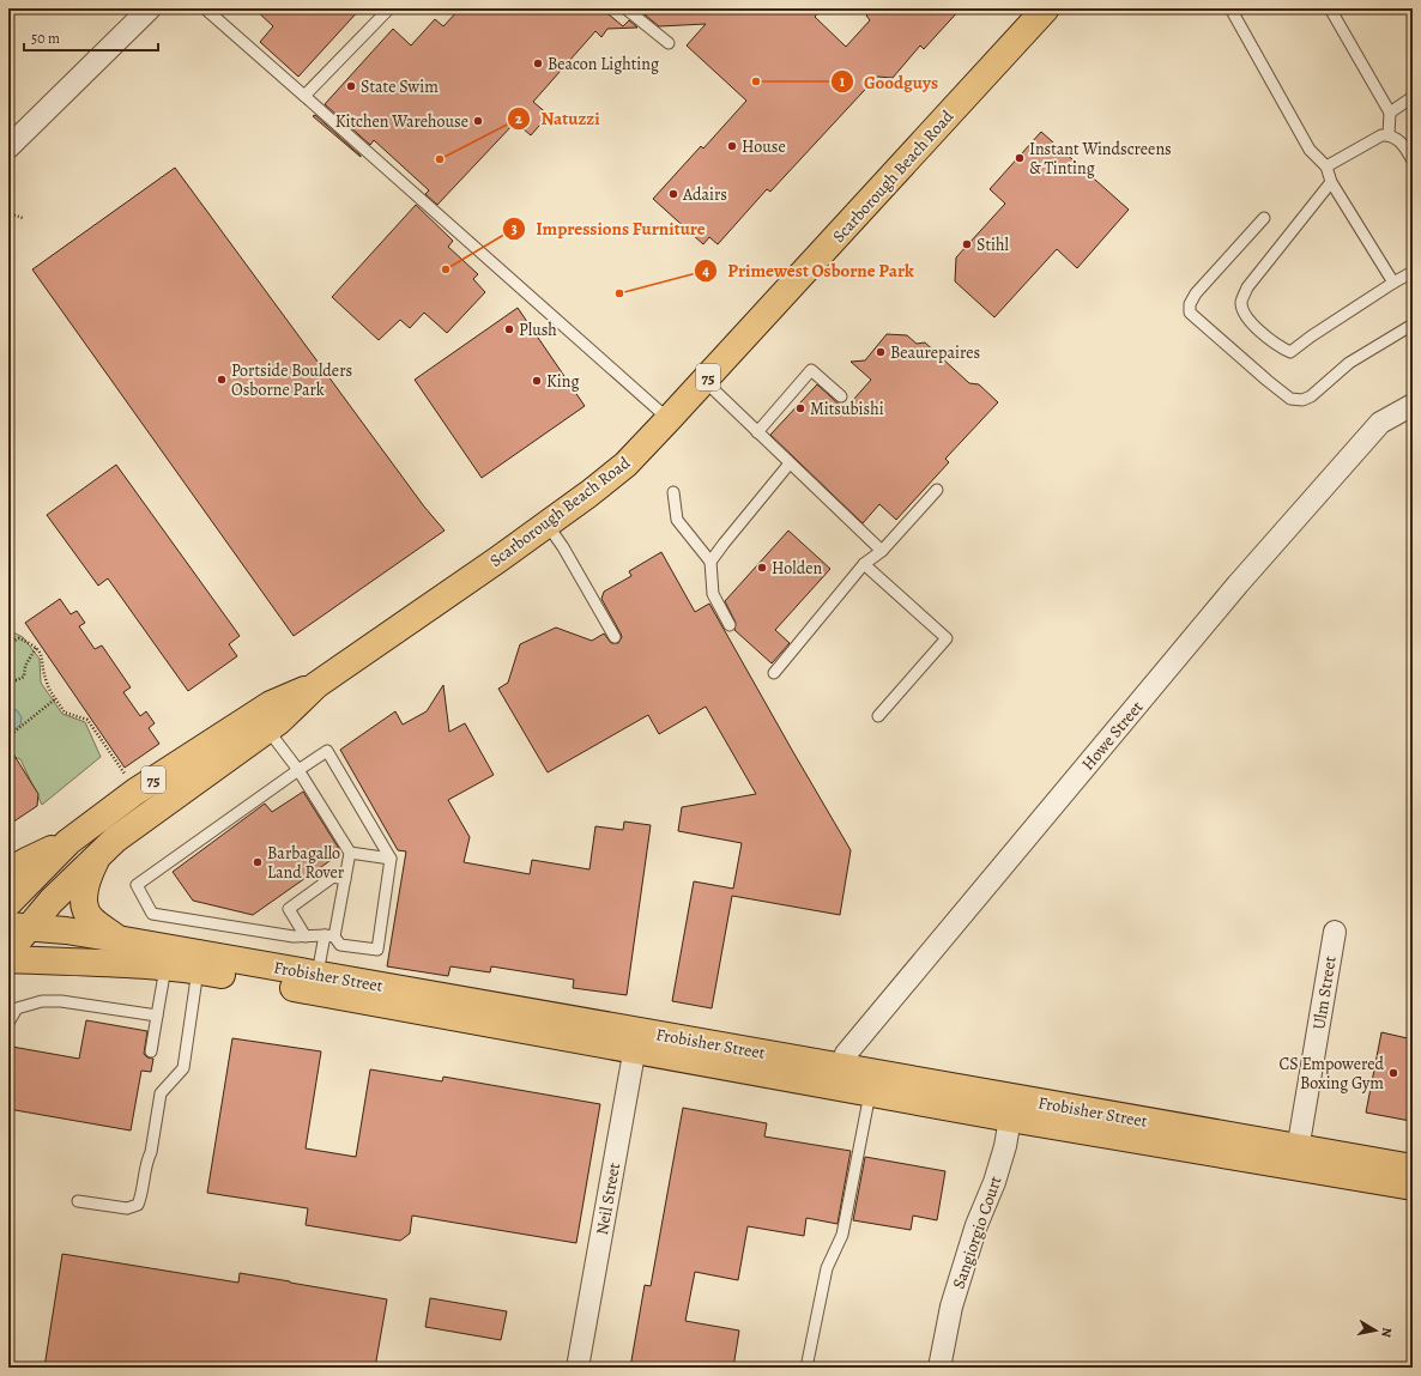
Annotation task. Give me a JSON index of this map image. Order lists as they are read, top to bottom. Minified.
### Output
{"streets":{"main road":["Scarborough Beach Road","75","Frobisher Street"],"street":["Howe Street","Ulm Street","Neil Street","Sangiorgio Court"]},"crossings":[["Scarborough Beach Road","Frobisher Street"],["Howe Street","Frobisher Street"],["Frobisher Street","Ulm Street"],["Frobisher Street","Neil Street"],["Frobisher Street","Sangiorgio Court"]],"places":["Beacon Lighting","Goodguys","State Swim","Kitchen Warehouse","House","Instant Windscreens & Tinting","Natuzzi","Adairs","Stihl","Impressions Furniture","Primewest Osborne Park","Plush","Beaurepaires","Portside Boulders Osborne Park","King","Mitsubishi","Holden","Barbagallo Land Rover","CS Empowered Boxing Gym"],"scale_bar":"50 m","north":"right"}
